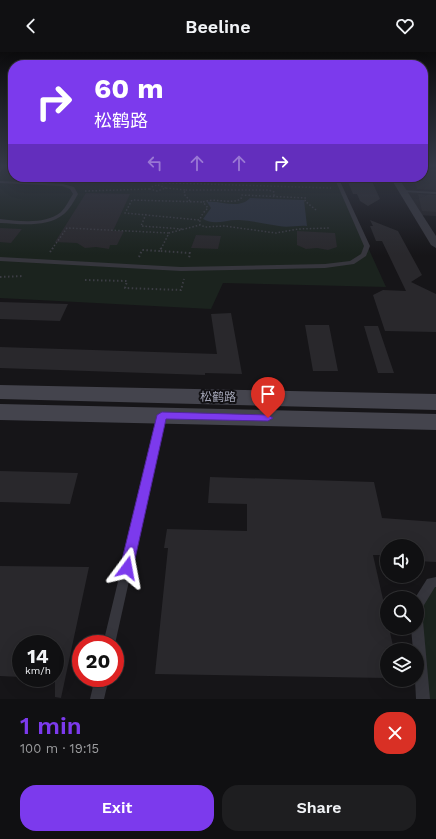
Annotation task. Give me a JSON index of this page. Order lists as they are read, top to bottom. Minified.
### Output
{"streets":{"main road":["松鹤路"]},"page":{"header":"Beeline","turn":["60 m","松鹤路"],"speed":"14 km/h","limit":"20","heading":["1 min","100 m · 19:15"],"buttons":["Exit","Share"]}}
